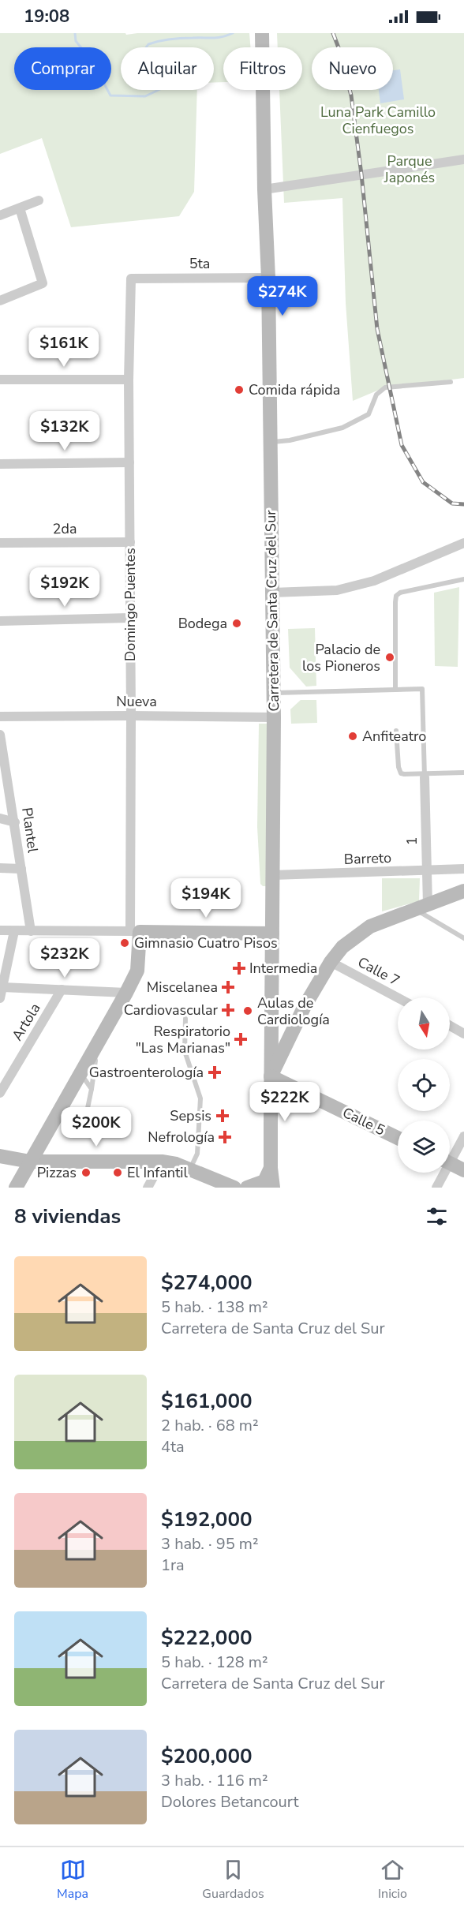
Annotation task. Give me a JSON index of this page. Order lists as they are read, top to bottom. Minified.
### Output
{"streets":{"main road":["Domingo Puentes","Carretera de Santa Cruz del Sur","Calle 5"],"street":["5ta","2da","Nueva","Plantel","1","Barreto","Calle 7","Artola"]},"crossings":[["5ta","Domingo Puentes"],["5ta","Carretera de Santa Cruz del Sur"],["2da","Domingo Puentes"],["Domingo Puentes","Nueva"],["Carretera de Santa Cruz del Sur","Nueva"],["Carretera de Santa Cruz del Sur","Barreto"],["Carretera de Santa Cruz del Sur","Calle 5"],["1","Barreto"]],"parks":["Luna Park Camillo Cienfuegos","Parque Japonés"],"places":{"other":["Comida rápida","Bodega","Palacio de los Pioneros","Anfiteatro","Gimnasio Cuatro Pisos","Aulas de Cardiología","Pizzas","El Infantil"],"health":["Intermedia","Miscelanea","Cardiovascular","Respiratorio \"Las Marianas\"","Gastroenterología","Sepsis","Nefrología"]},"north":"bottom","page":{"status":"19:08","chip":["Comprar","Alquilar","Filtros","Nuevo"],"price":["$274K","$161K","$132K","$192K","$194K","$232K","$222K","$200K"],"heading":"8 viviendas","list":[{"name":"$274,000","note":"5 hab. · 138 m² · Carretera de Santa Cruz del Sur"},{"name":"$161,000","note":"2 hab. · 68 m² · 4ta"},{"name":"$192,000","note":"3 hab. · 95 m² · 1ra"},{"name":"$222,000","note":"5 hab. · 128 m² · Carretera de Santa Cruz del Sur"},{"name":"$200,000","note":"3 hab. · 116 m² · Dolores Betancourt"}],"tabs":["Mapa","Guardados","Inicio"]}}
